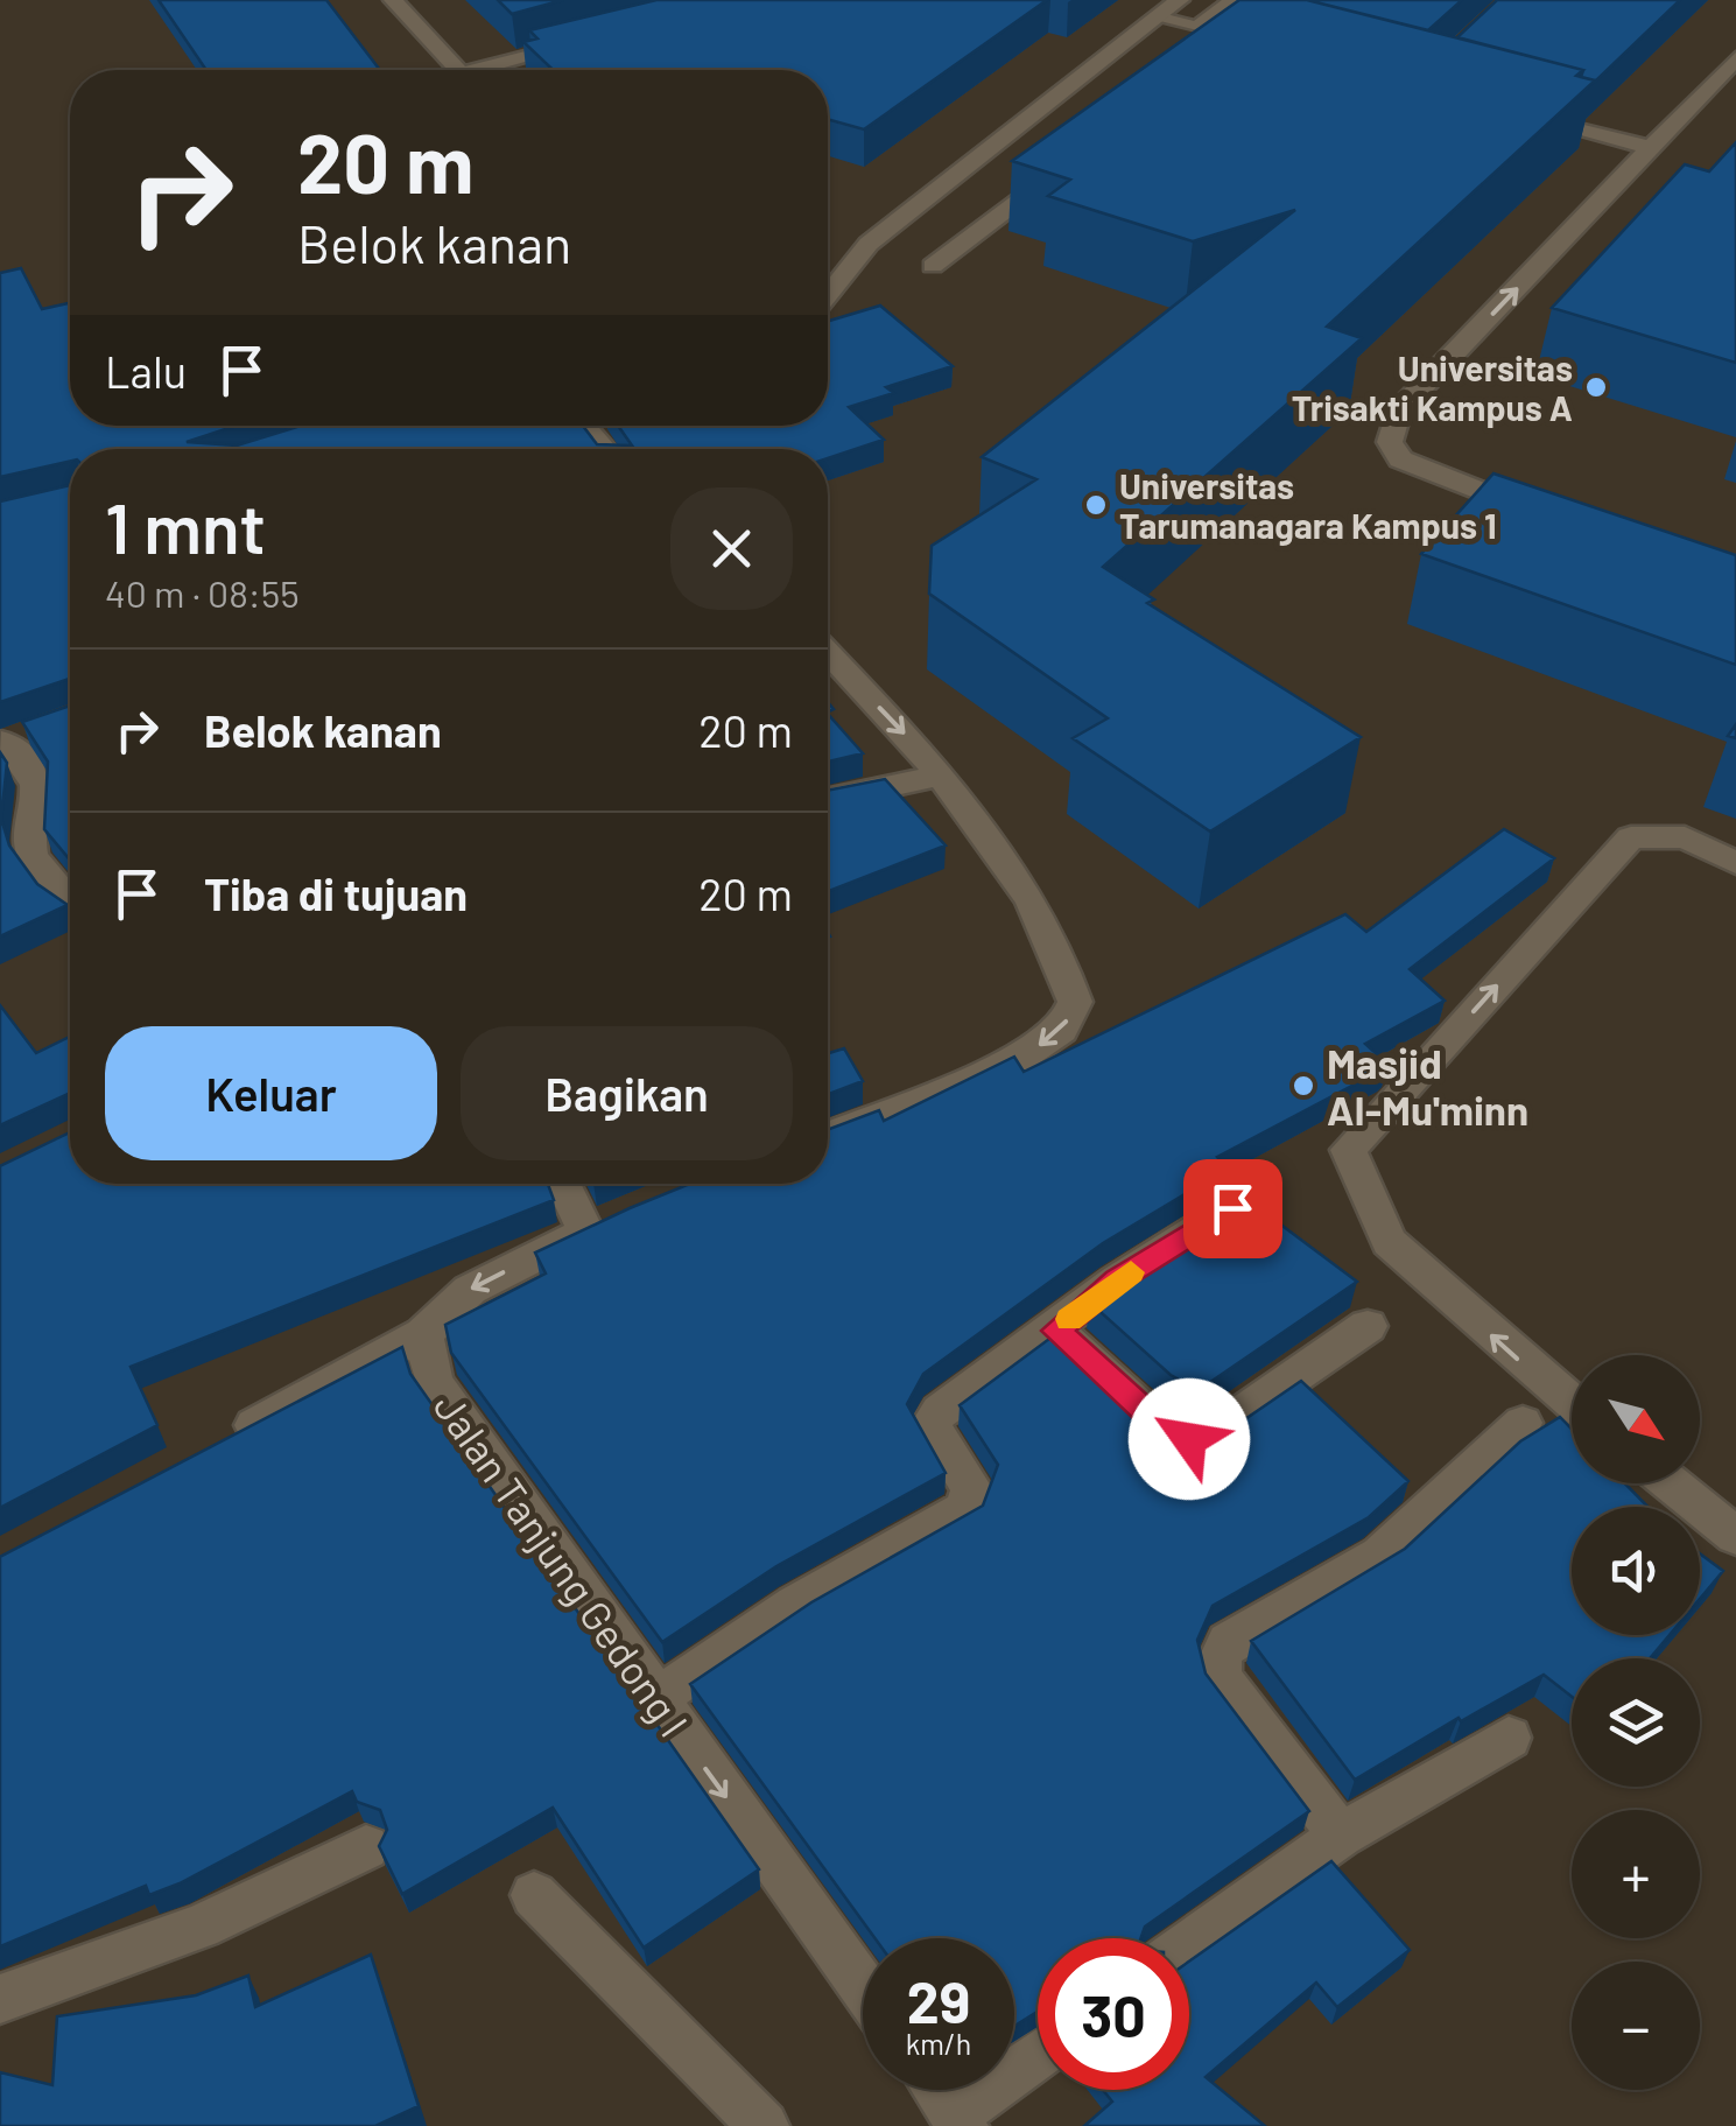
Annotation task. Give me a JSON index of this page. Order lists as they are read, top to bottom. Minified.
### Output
{"streets":{"street":["Jalan Tanjung Gedong I"]},"places":["Universitas Trisakti Kampus A","Universitas Tarumanagara Kampus 1","Masjid AI-Mu'minn"],"north":"bottom right","page":{"turn":["20 m","Belok kanan"],"then":"Lalu","heading":["1 mnt","40 m · 08:55"],"list":[{"name":"Belok kanan","value":"20 m"},{"name":"Tiba di tujuan","value":"20 m"}],"buttons":["Keluar","Bagikan"],"map_buttons":["+","−"],"speed":"29 km/h","limit":"30"}}
